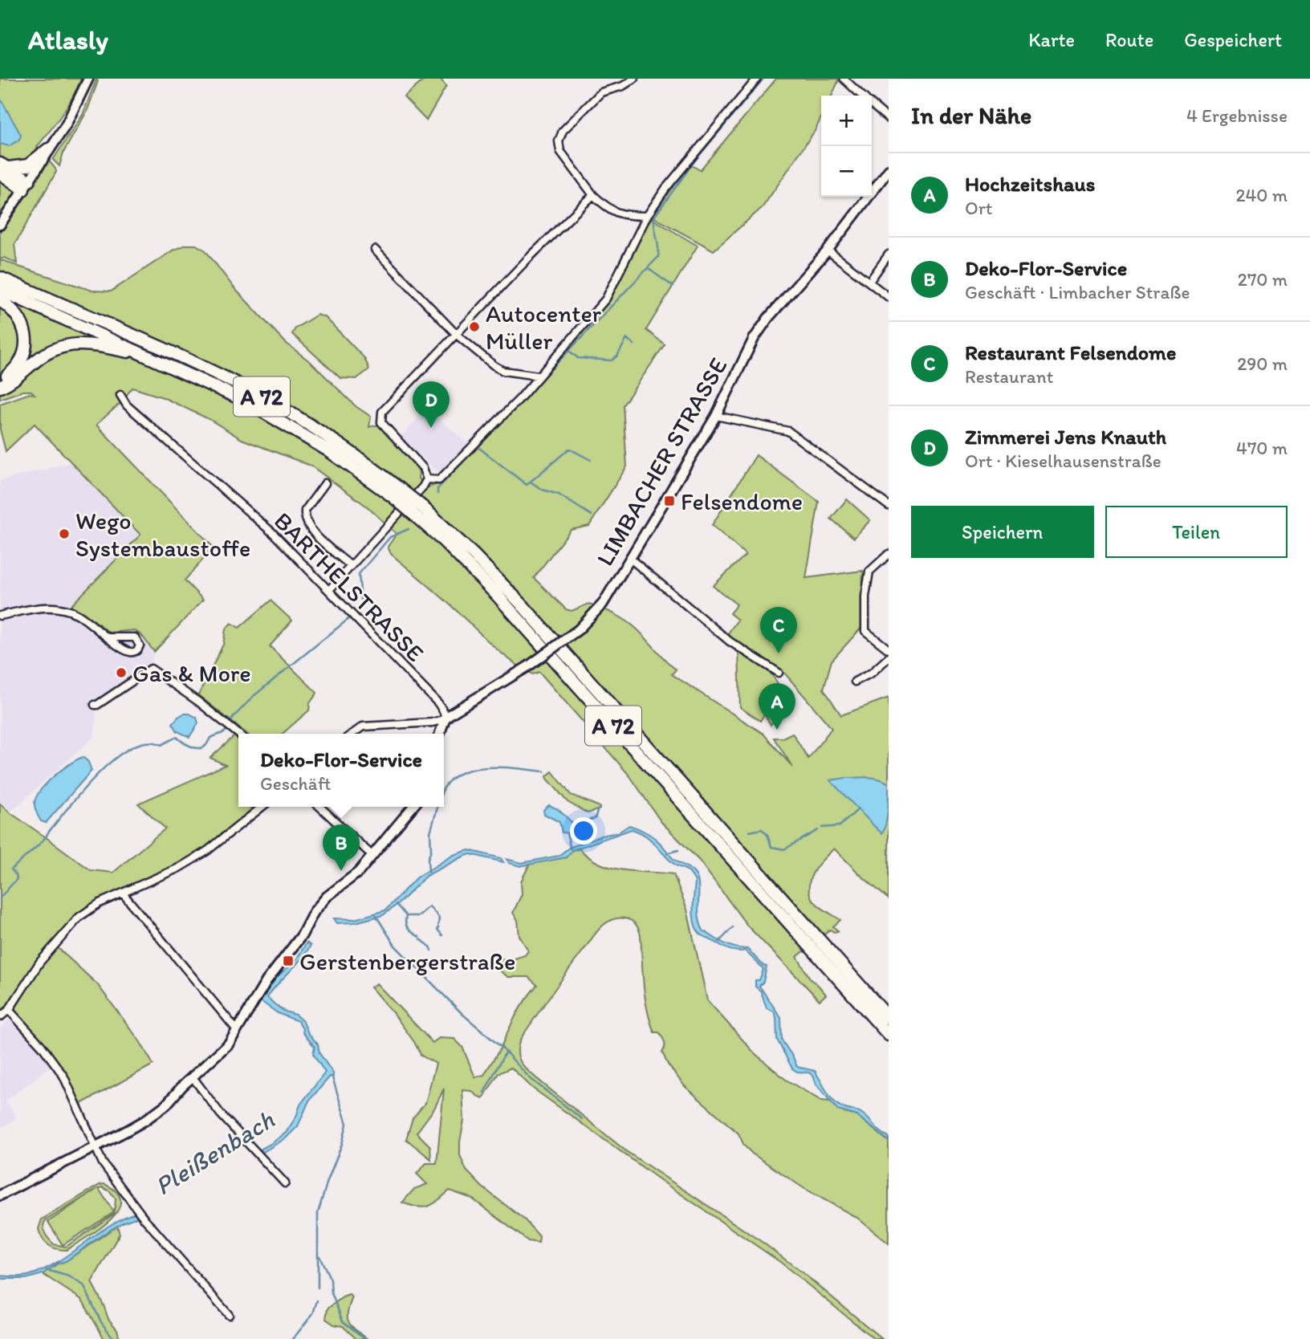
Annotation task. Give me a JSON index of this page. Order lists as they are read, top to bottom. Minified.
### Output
{"streets":{"highway":["A 72"],"street":["LIMBACHER STRASSE","BARTHELSTRASSE"]},"crossings":[["LIMBACHER STRASSE","BARTHELSTRASSE"]],"water":["Pleißenbach"],"places":{"other":["Autocenter Müller","Wego Systembaustoffe","Gas & More"],"transit":["Felsendome","Gerstenbergerstraße"]},"page":{"header":"Atlasly","nav":["Karte","Route","Gespeichert"],"heading":["In der Nähe","4 Ergebnisse"],"map_buttons":["+","−"],"list":[{"mark":"A","name":"Hochzeitshaus","note":"Ort","value":"240 m"},{"mark":"B","name":"Deko-Flor-Service","note":"Geschäft · Limbacher Straße","value":"270 m"},{"mark":"C","name":"Restaurant Felsendome","note":"Restaurant","value":"290 m"},{"mark":"D","name":"Zimmerei Jens Knauth","note":"Ort · Kieselhausenstraße","value":"470 m"}],"pins":["D","C","A","B"],"buttons":["Speichern","Teilen"],"popup":["Deko-Flor-Service","Geschäft"]}}
